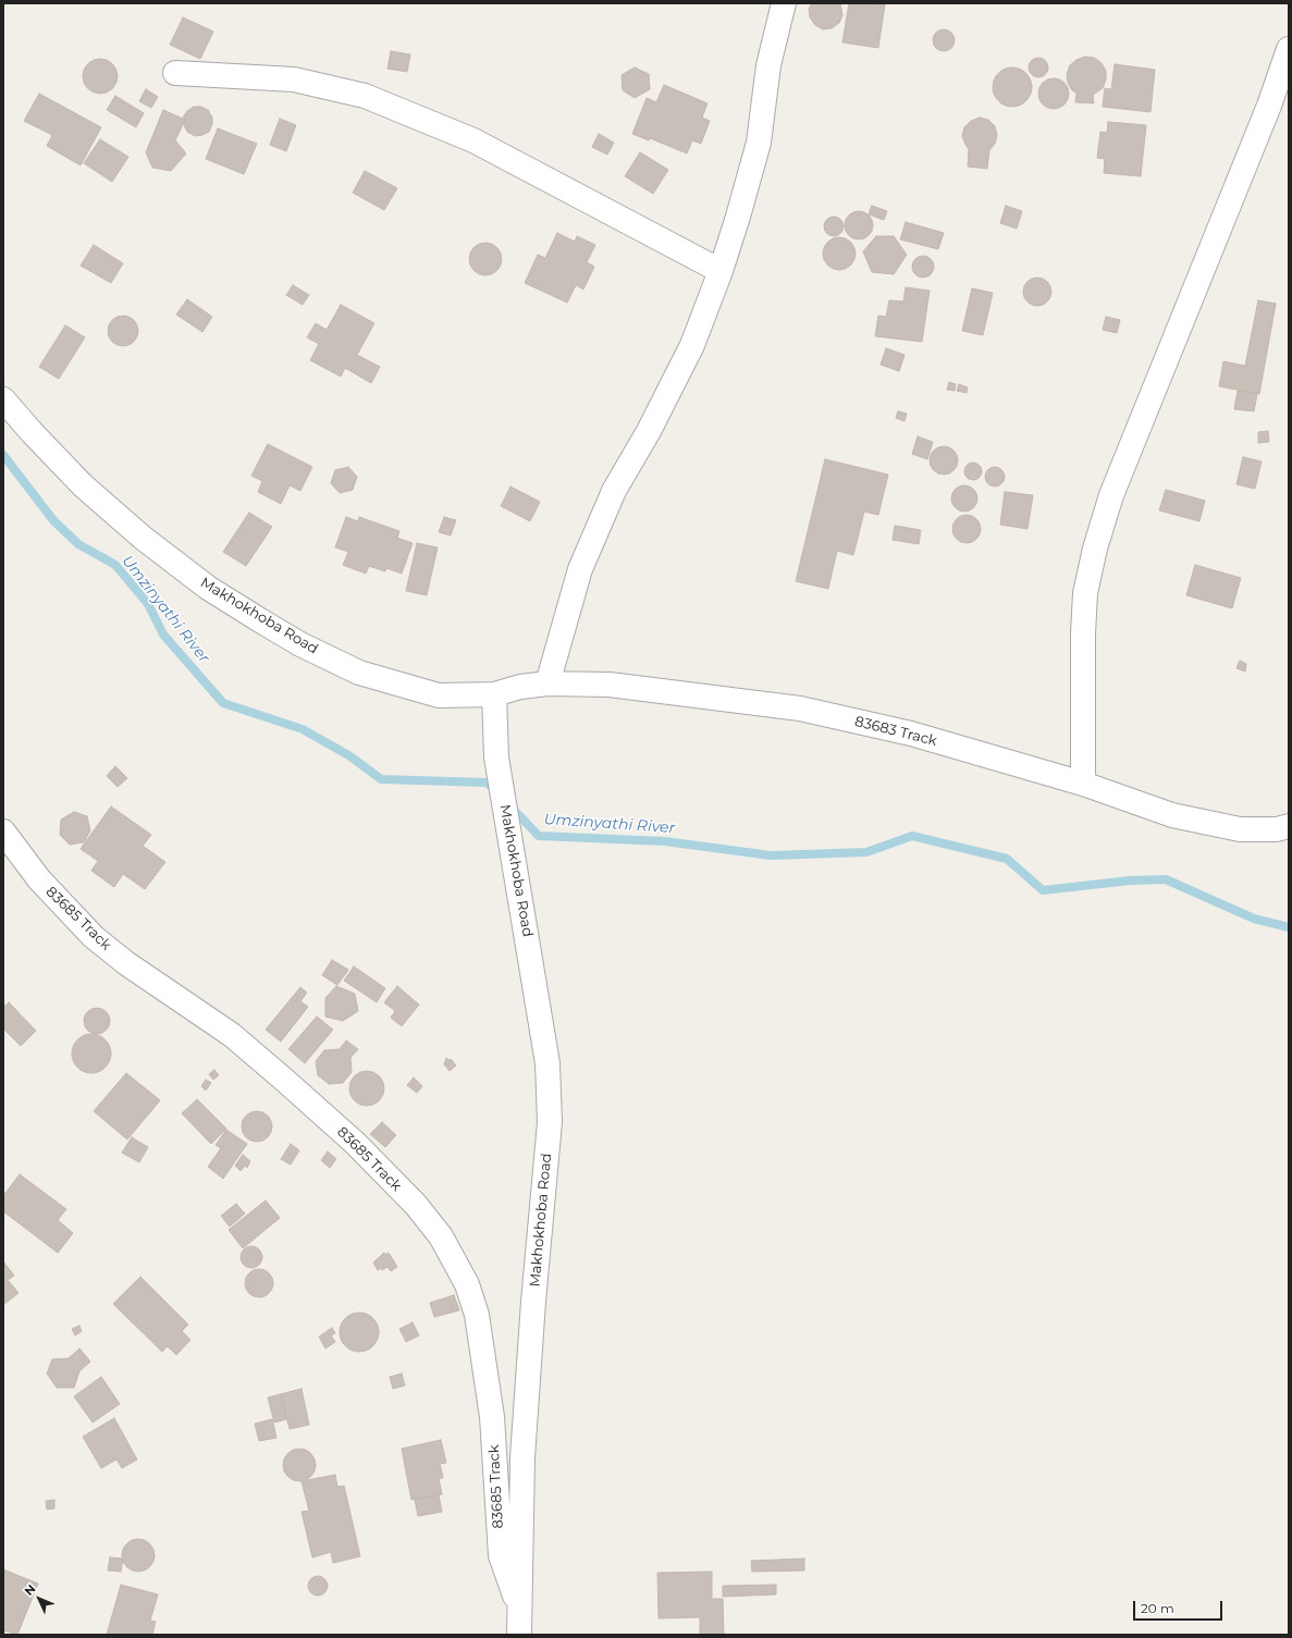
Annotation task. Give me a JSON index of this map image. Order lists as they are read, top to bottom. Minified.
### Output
{"streets":{"street":["Makhokhoba Road","83683 Track","83685 Track"]},"crossings":[["Makhokhoba Road","83683 Track"],["Makhokhoba Road","83685 Track"]],"water":["Umzinyathi River"],"scale_bar":"20 m","north":"top left"}
